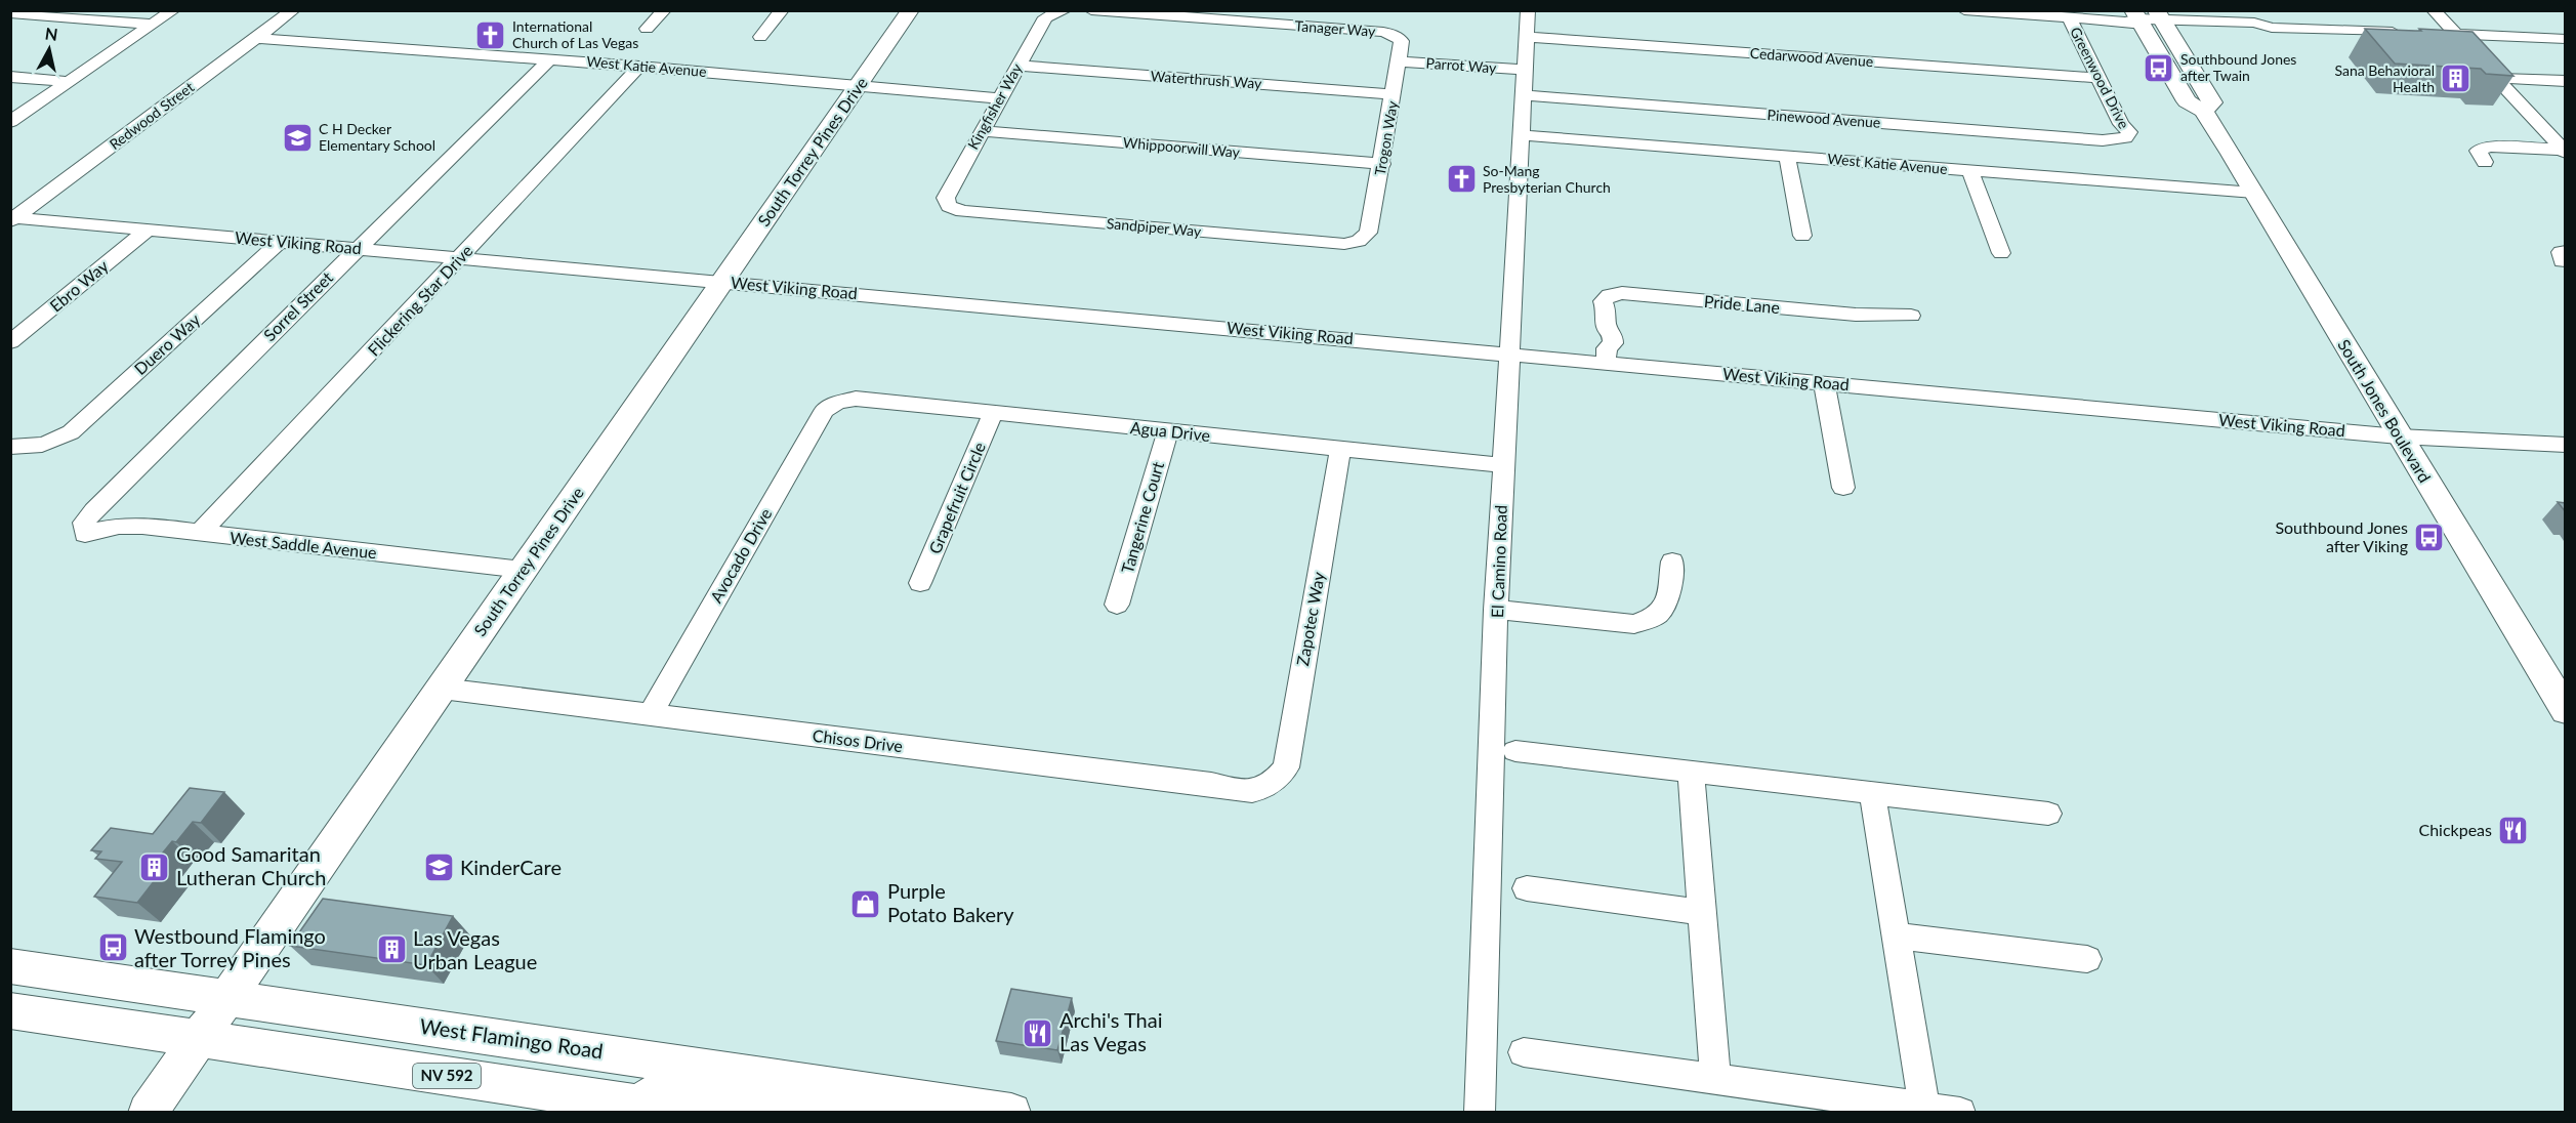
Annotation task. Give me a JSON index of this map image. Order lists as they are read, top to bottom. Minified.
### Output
{"streets":{"main road":["South Torrey Pines Drive","South Jones Boulevard","West Flamingo Road","NV 592"],"street":["Tanager Way","Cedarwood Avenue","Parrot Way","West Katie Avenue","Greenwood Drive","Waterthrush Way","Kingfisher Way","Redwood Street","Pinewood Avenue","Trogon Way","Whippoorwill Way","Sandpiper Way","West Viking Road","Ebro Way","Flickering Star Drive","Pride Lane","Sorrel Street","Duero Way","Agua Drive","Grapefruit Circle","Tangerine Court","West Saddle Avenue","Avocado Drive","El Camino Road","Zapotec Way","Chisos Drive"]},"crossings":[["Tanager Way","Trogon Way"],["Cedarwood Avenue","Greenwood Drive"],["Cedarwood Avenue","El Camino Road"],["Parrot Way","Trogon Way"],["Parrot Way","El Camino Road"],["West Katie Avenue","Kingfisher Way"],["West Katie Avenue","Redwood Street"],["West Katie Avenue","South Torrey Pines Drive"],["West Katie Avenue","Flickering Star Drive"],["West Katie Avenue","Sorrel Street"],["West Katie Avenue","South Jones Boulevard"],["West Katie Avenue","El Camino Road"],["Greenwood Drive","Pinewood Avenue"],["Waterthrush Way","Kingfisher Way"],["Waterthrush Way","Trogon Way"],["Kingfisher Way","Whippoorwill Way"],["Kingfisher Way","Sandpiper Way"],["Redwood Street","West Viking Road"],["Pinewood Avenue","El Camino Road"],["Trogon Way","Whippoorwill Way"],["Trogon Way","Sandpiper Way"],["South Torrey Pines Drive","West Viking Road"],["South Torrey Pines Drive","West Saddle Avenue"],["South Torrey Pines Drive","Chisos Drive"],["South Torrey Pines Drive","West Flamingo Road"],["South Torrey Pines Drive","NV 592"],["West Viking Road","Ebro Way"],["West Viking Road","Flickering Star Drive"],["West Viking Road","Pride Lane"],["West Viking Road","Sorrel Street"],["West Viking Road","Duero Way"],["West Viking Road","South Jones Boulevard"],["West Viking Road","El Camino Road"],["Flickering Star Drive","West Saddle Avenue"],["Sorrel Street","West Saddle Avenue"],["Agua Drive","Grapefruit Circle"],["Agua Drive","Tangerine Court"],["Agua Drive","Avocado Drive"],["Agua Drive","El Camino Road"],["Agua Drive","Zapotec Way"],["Avocado Drive","Chisos Drive"],["Zapotec Way","Chisos Drive"]],"places":{"church":["International Church of Las Vegas","So-Mang Presbyterian Church"],"bus stop":["Southbound Jones after Twain","Southbound Jones after Viking","Westbound Flamingo after Torrey Pines"],"building":["Sana Behavioral Health","Good Samaritan Lutheran Church","Las Vegas Urban League"],"school or university":["C H Decker Elementary School","KinderCare"],"restaurant":["Chickpeas","Archi's Thai Las Vegas"],"shop":["Purple Potato Bakery"]},"north":"top"}
